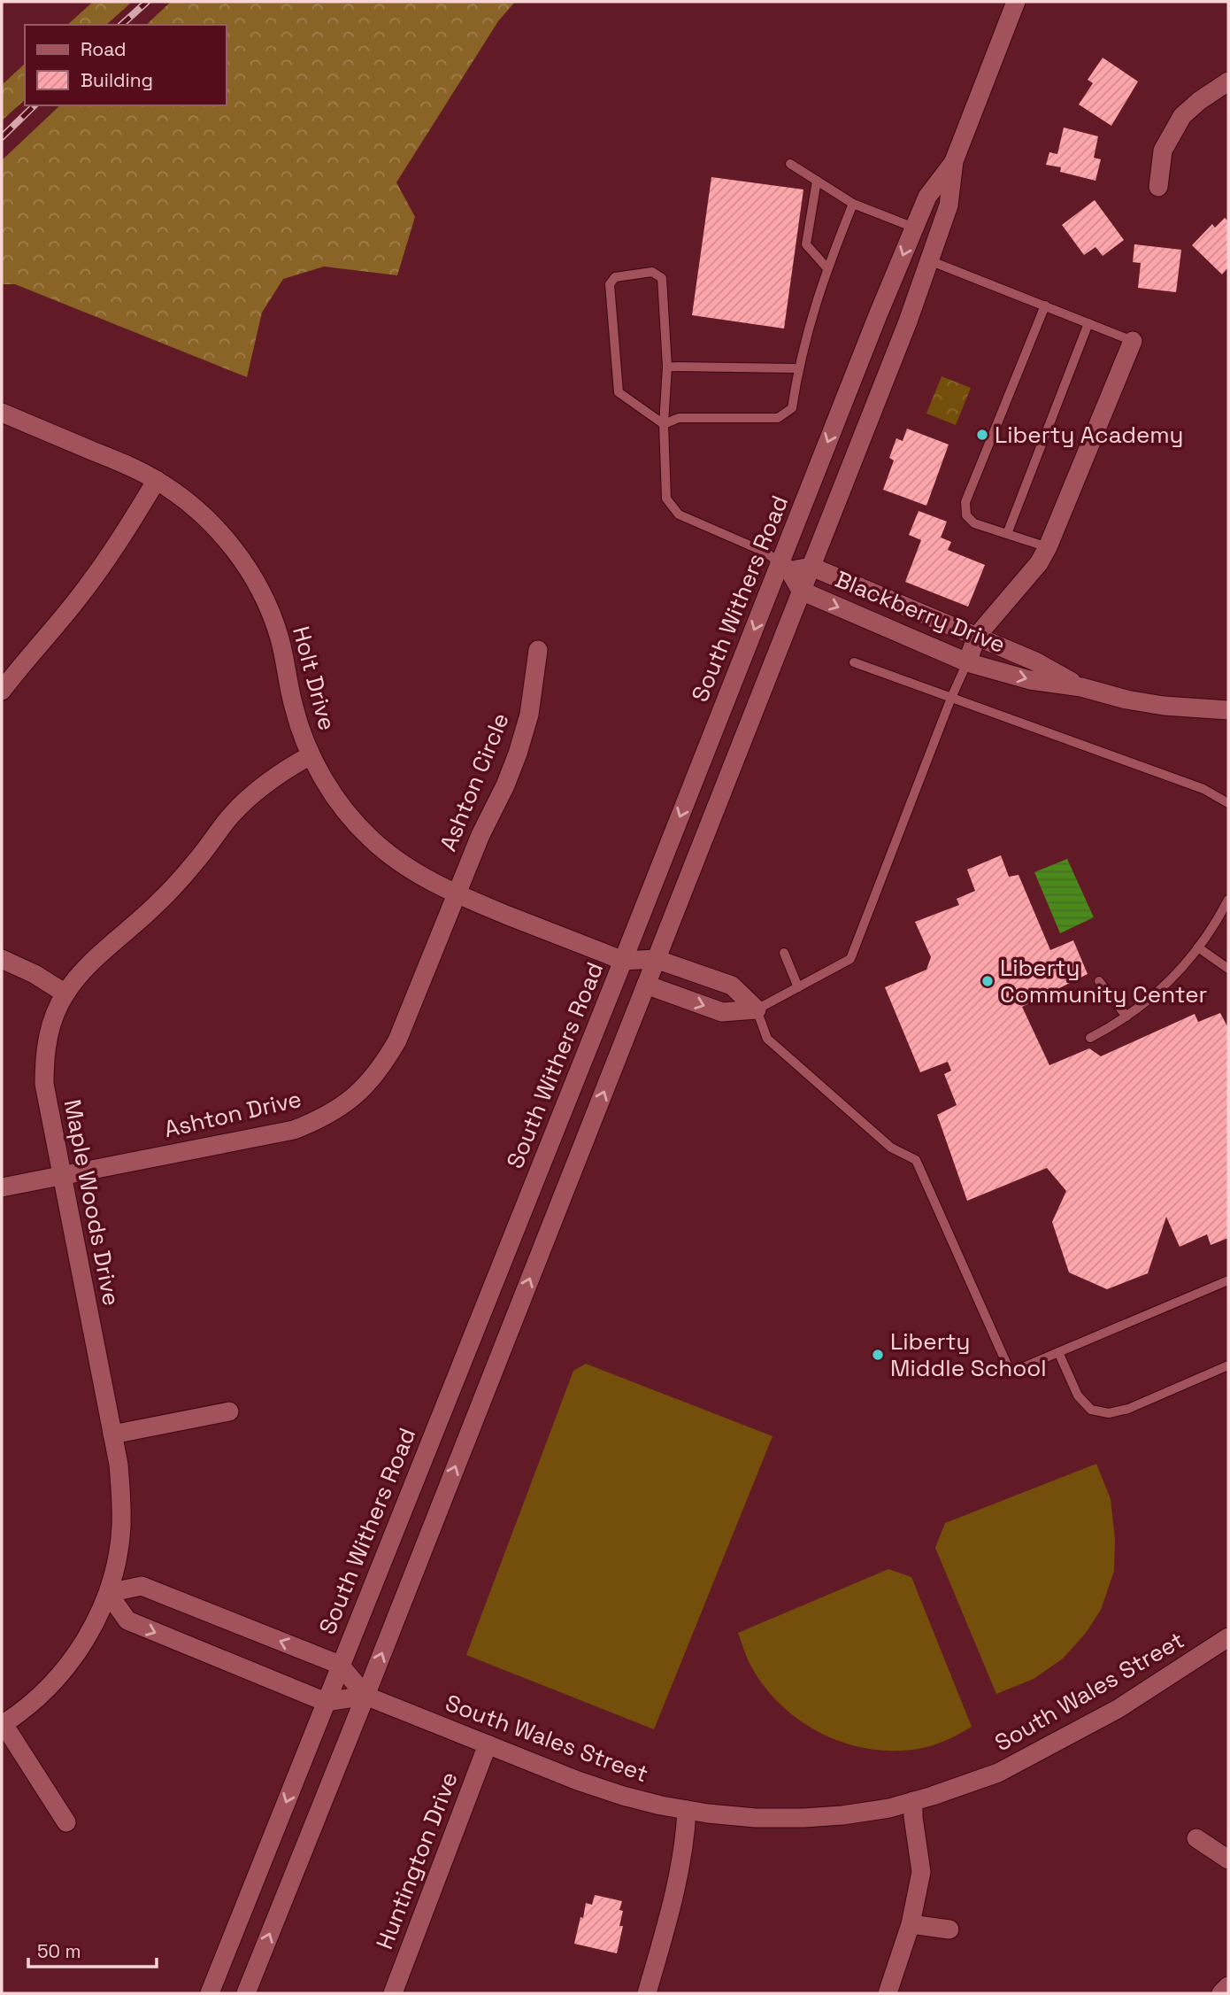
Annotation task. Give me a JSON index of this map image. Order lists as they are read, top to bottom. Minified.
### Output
{"streets":{"street":["South Withers Road","Blackberry Drive","Holt Drive","Ashton Circle","Ashton Drive","Maple Woods Drive","South Wales Street","Huntington Drive"]},"crossings":[["South Withers Road","Blackberry Drive"],["South Withers Road","Holt Drive"],["South Withers Road","South Wales Street"],["Holt Drive","Ashton Circle"],["Holt Drive","Ashton Drive"],["Holt Drive","Maple Woods Drive"],["Ashton Circle","Ashton Drive"],["Ashton Drive","Maple Woods Drive"],["South Wales Street","Huntington Drive"]],"places":["Liberty Academy","Liberty Community Center","Liberty Middle School"],"legend":["Road","Building"],"scale_bar":"50 m"}
